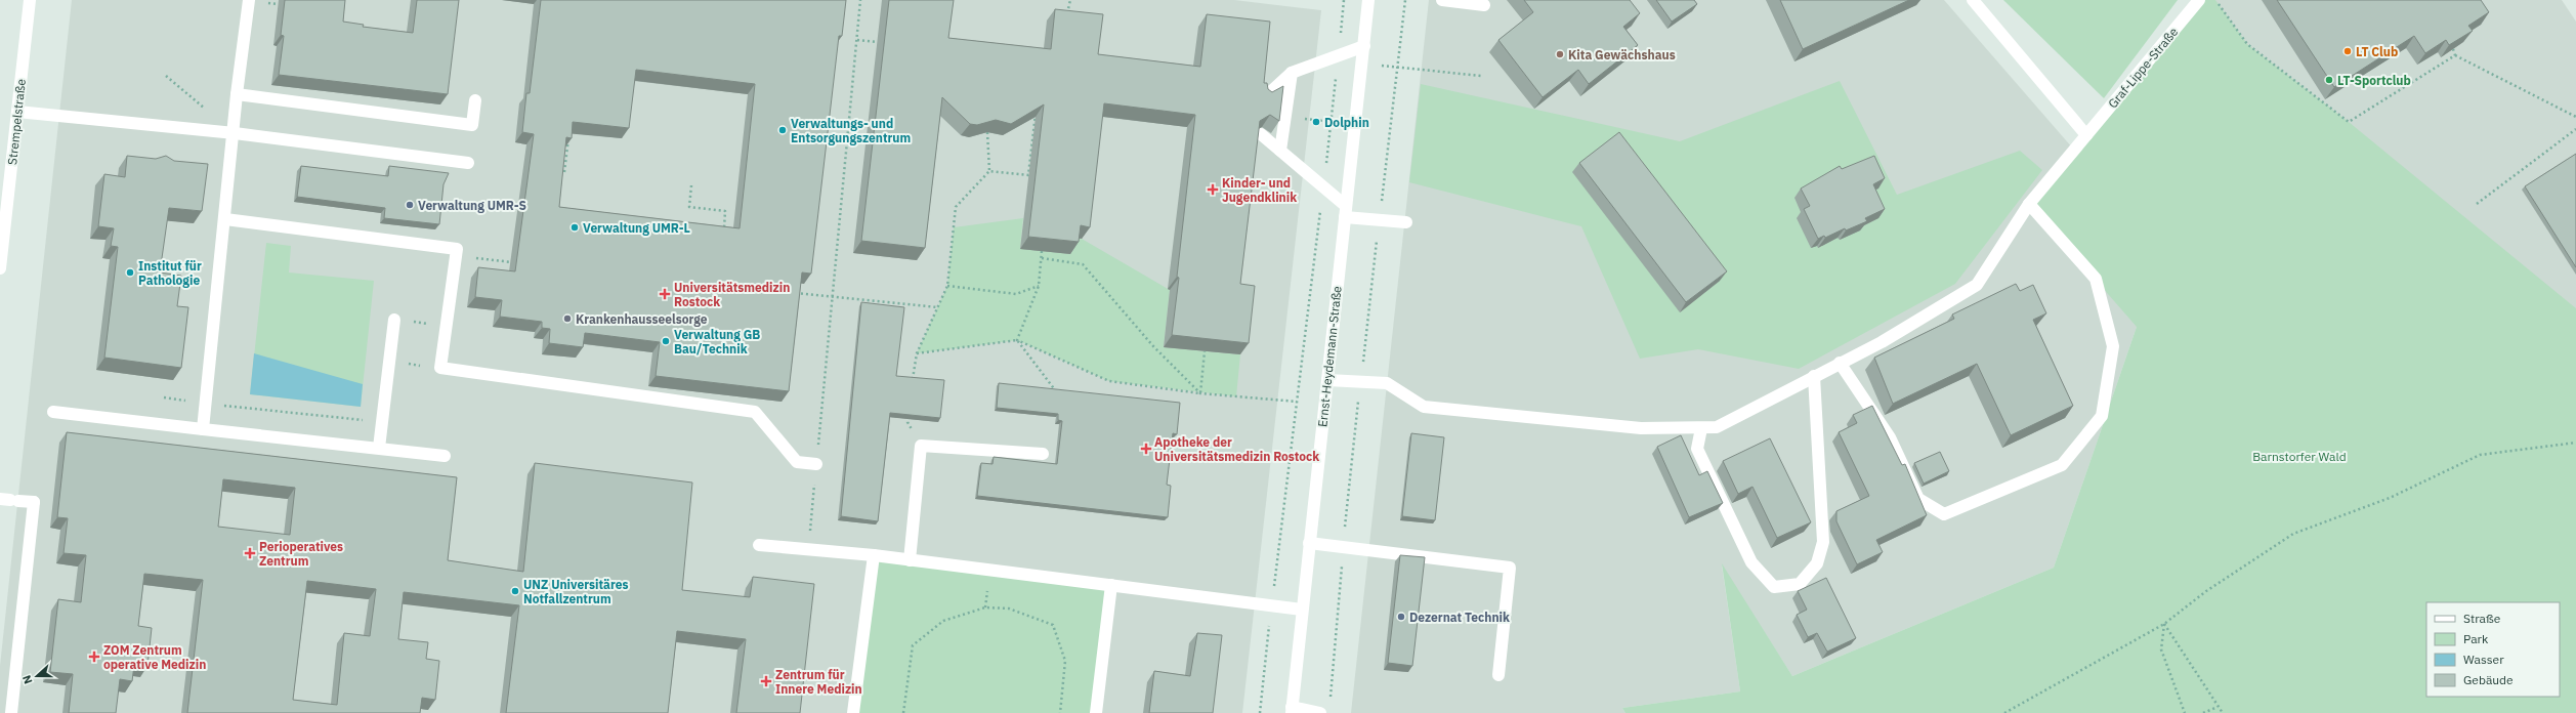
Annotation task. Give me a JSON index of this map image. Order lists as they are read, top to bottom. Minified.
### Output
{"streets":{"street":["Graf-Lippe-Straße","Strempelstraße","Ernst-Heydemann-Straße"]},"crossings":[["Graf-Lippe-Straße","Ernst-Heydemann-Straße"]],"parks":["Barnstorfer Wald"],"places":{"other":["LT Club","Kita Gewächshaus","LT-Sportclub","Dolphin","Verwaltungs- und Entsorgungszentrum","Verwaltung UMR-S","Verwaltung UMR-L","Institut für Pathologie","Krankenhausseelsorge","Verwaltung GB Bau/Technik","UNZ Universitäres Notfallzentrum","Dezernat Technik"],"health":["Kinder- und Jugendklinik","Universitätsmedizin Rostock","Apotheke der Universitätsmedizin Rostock","Perioperatives Zentrum","ZOM Zentrum operative Medizin","Zentrum für Innere Medizin"]},"legend":["Straße","Park","Wasser","Gebäude"],"north":"left"}
